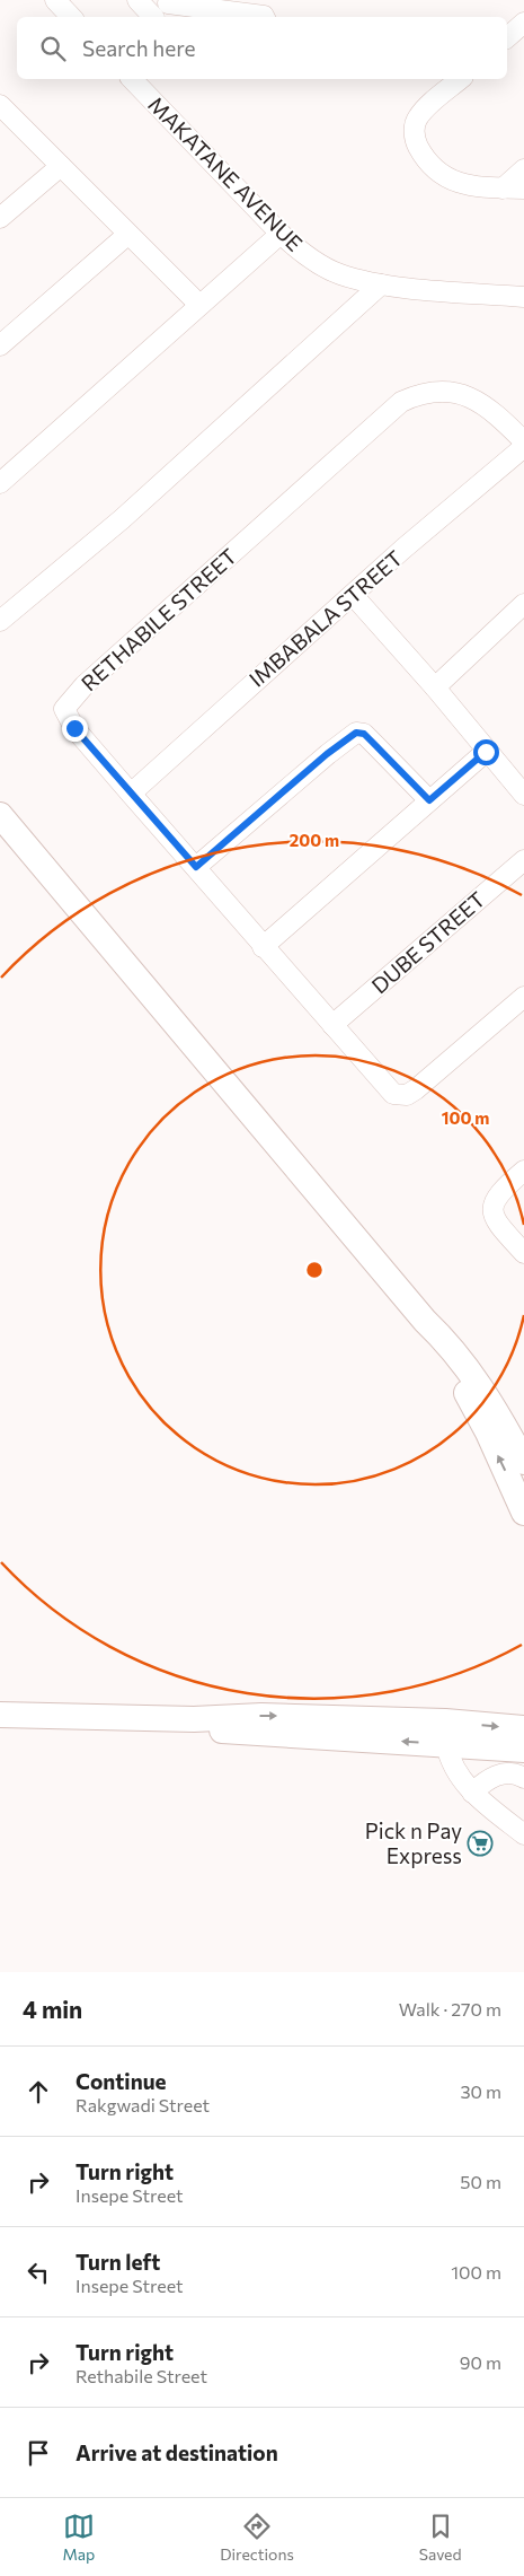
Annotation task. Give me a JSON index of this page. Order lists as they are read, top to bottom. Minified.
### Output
{"streets":{"street":["MAKATANE AVENUE","IMBABALA STREET","RETHABILE STREET","DUBE STREET"]},"crossings":[["IMBABALA STREET","RETHABILE STREET"],["RETHABILE STREET","DUBE STREET"]],"places":{"supermarket":["Pick n Pay Express"]},"page":{"search":"Search here","heading":["4 min","Walk · 270 m"],"list":[["Continue","Rakgwadi Street","30 m"],["Turn right","Insepe Street","50 m"],["Turn left","Insepe Street","100 m"],["Turn right","Rethabile Street","90 m"],"Arrive at destination"],"nav":["Map","Directions","Saved"]},"rings":["200 m","100 m"]}
